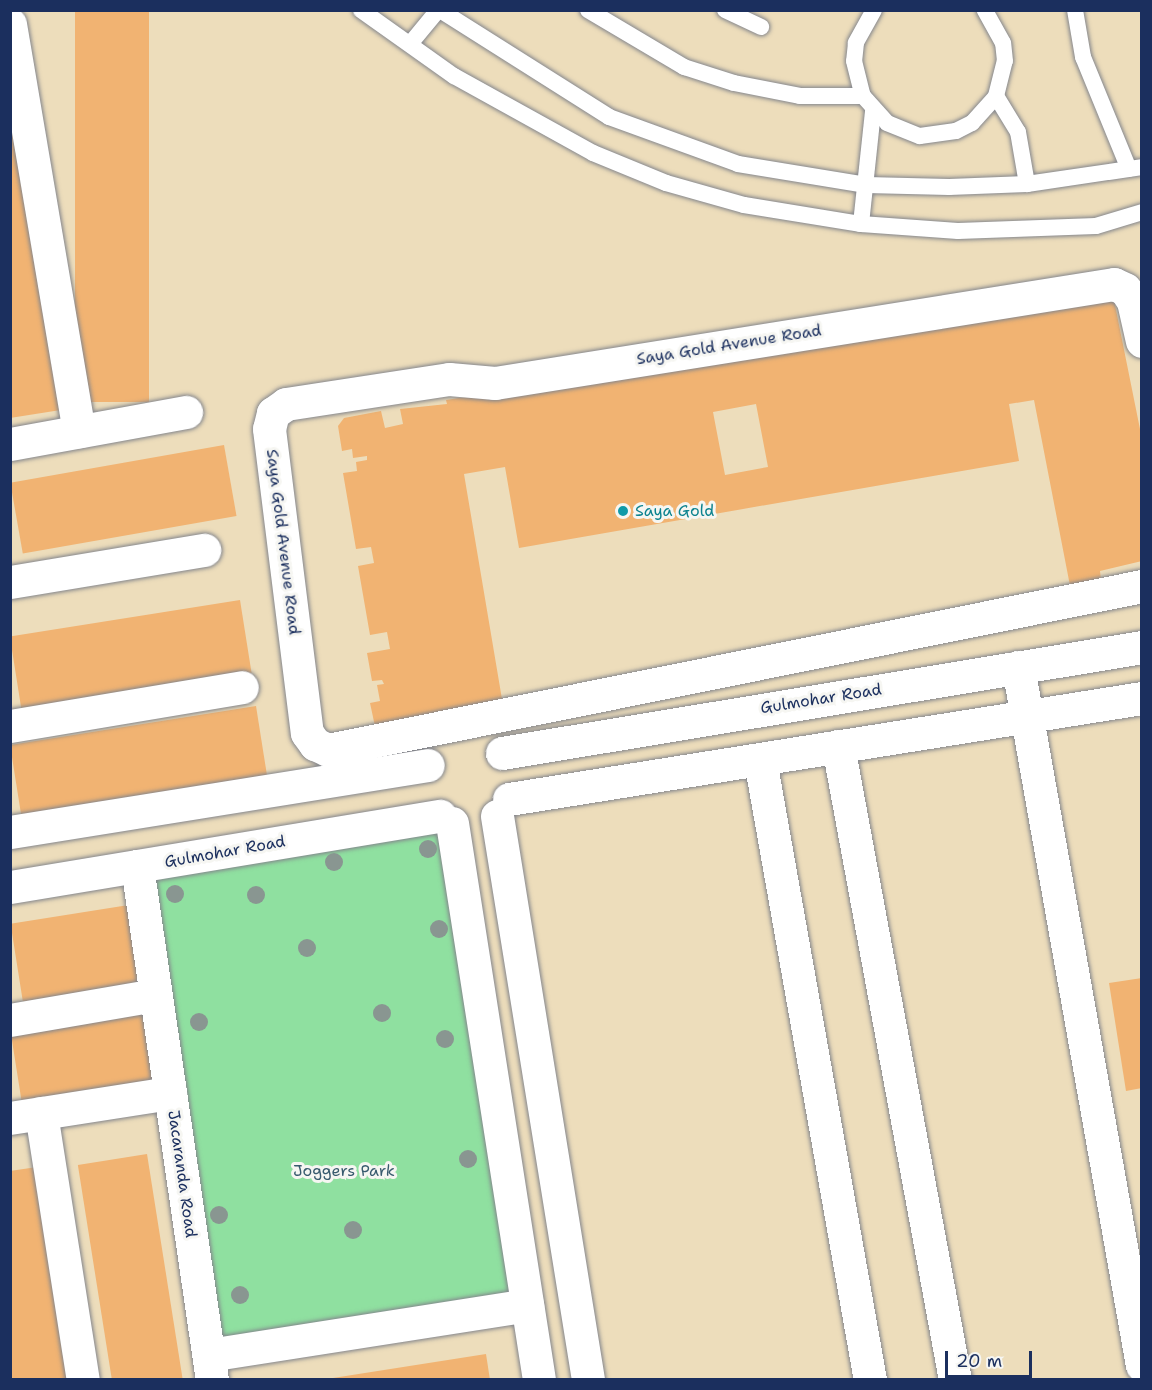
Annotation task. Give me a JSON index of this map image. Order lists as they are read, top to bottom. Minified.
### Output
{"streets":{"street":["Saya Gold Avenue Road","Gulmohar Road","Jacaranda Road"]},"parks":["Joggers Park"],"places":["Saya Gold"],"scale_bar":"20 m"}
